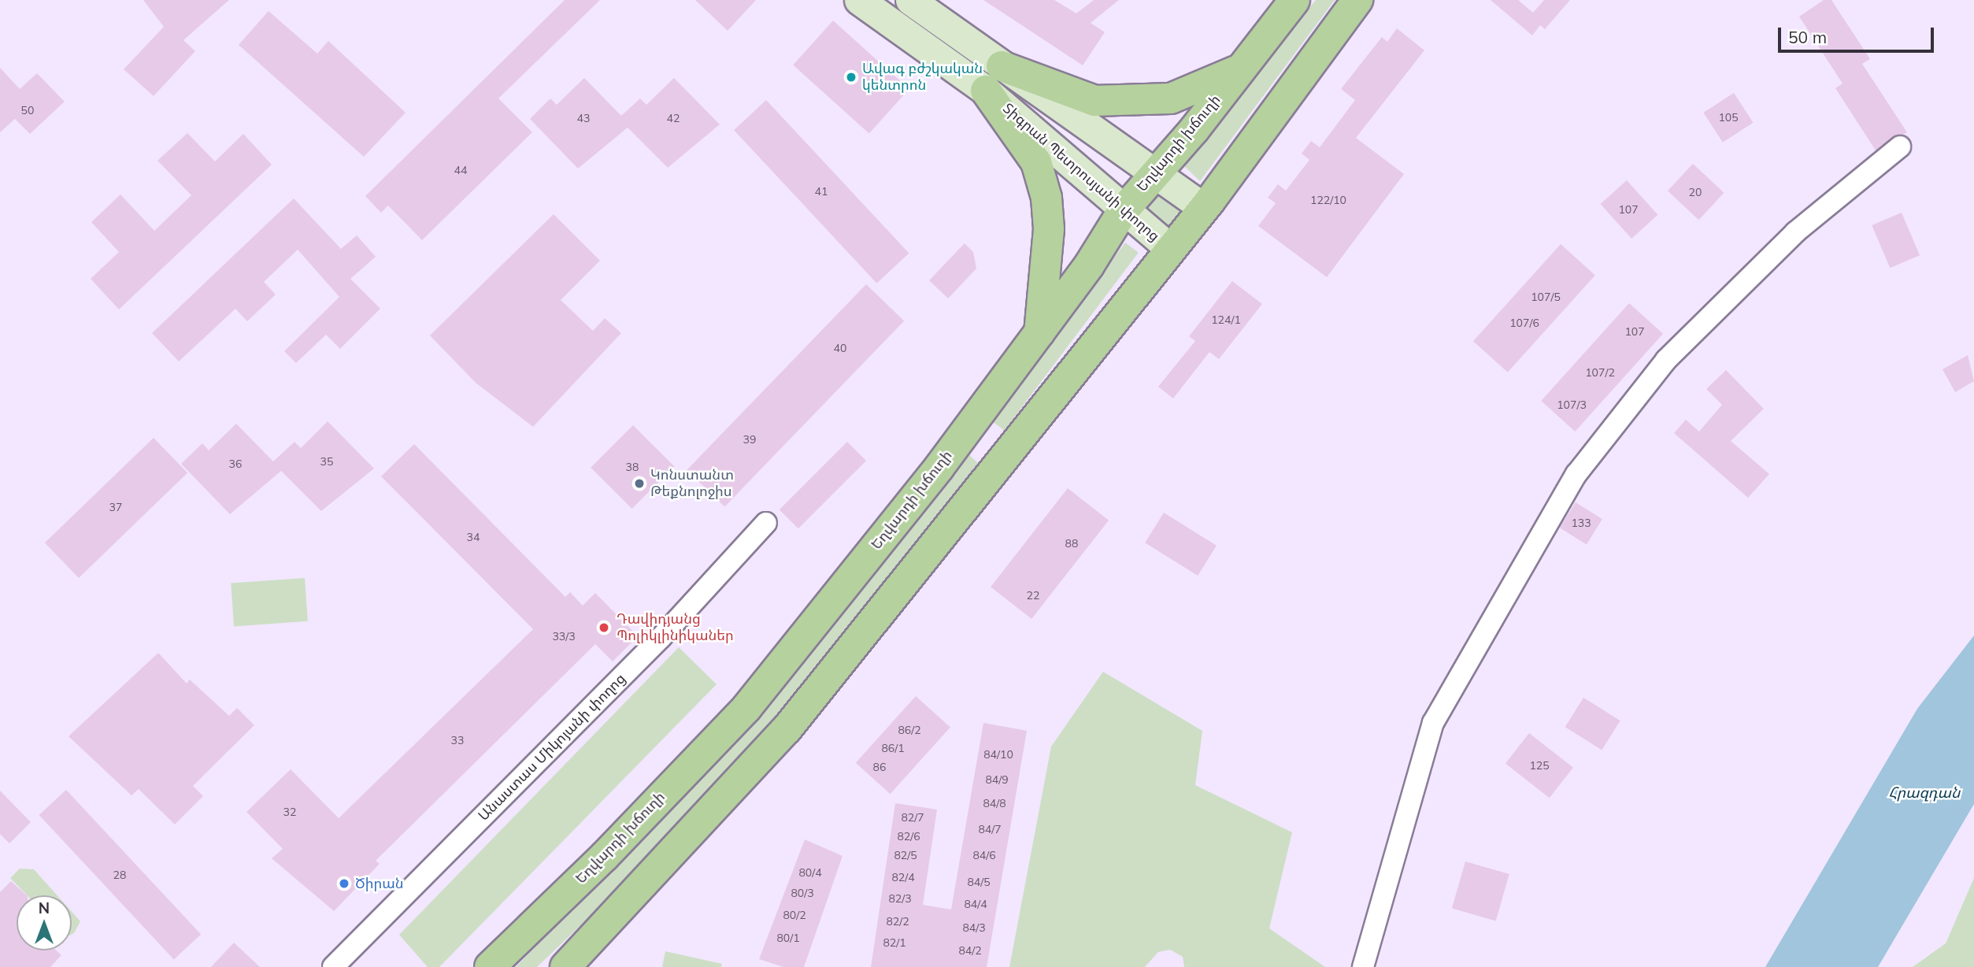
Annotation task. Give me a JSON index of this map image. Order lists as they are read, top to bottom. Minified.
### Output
{"streets":{"main road":["Եղվարդի խճուղի","Տիգրան Պետրոսյանի փողոց"],"street":["Անաստաս Միկոյանի փողոց"]},"crossings":[["Եղվարդի խճուղի","Տիգրան Պետրոսյանի փողոց"]],"water":["Հրազդան"],"places":["Ավագ բժշկական կենտրոն","Կոնստանտ Թեքնոլոջիս","Դավիդյանց Պոլիկլինիկաներ","Ծիրան"],"house_numbers":["50","105","43","42","44","41","20","122/10","107","107/5","124/1","107/6","107","40","107/2","107/3","39","35","36","38","37","133","34","88","22","33/3","86/2","33","86/1","84/10","125","86","84/9","84/8","32","82/7","84/7","82/6","82/5","84/6","80/4","28","82/4","84/5","80/3","82/3","84/4","80/2","82/2","84/3","80/1","82/1","84/2"],"scale_bar":"50 m","north":"top"}
